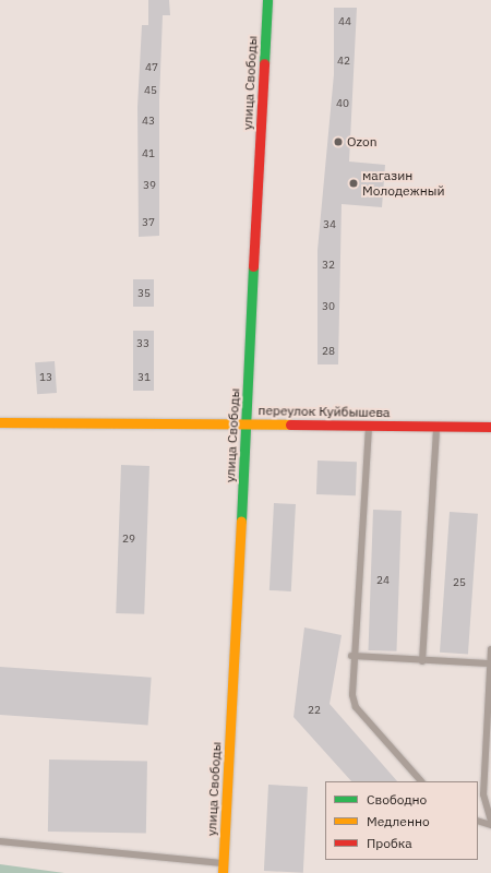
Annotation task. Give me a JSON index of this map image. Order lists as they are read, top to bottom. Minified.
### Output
{"streets":{"main road":["улица Свободы","переулок Куйбышева"]},"crossings":[["улица Свободы","переулок Куйбышева"]],"places":["Ozon","магазин Молодежный"],"house_numbers":["44","42","47","45","40","43","41","39","37","34","32","35","30","33","28","13","31","29","24","25","22"],"legend":["Свободно","Медленно","Пробка"]}
